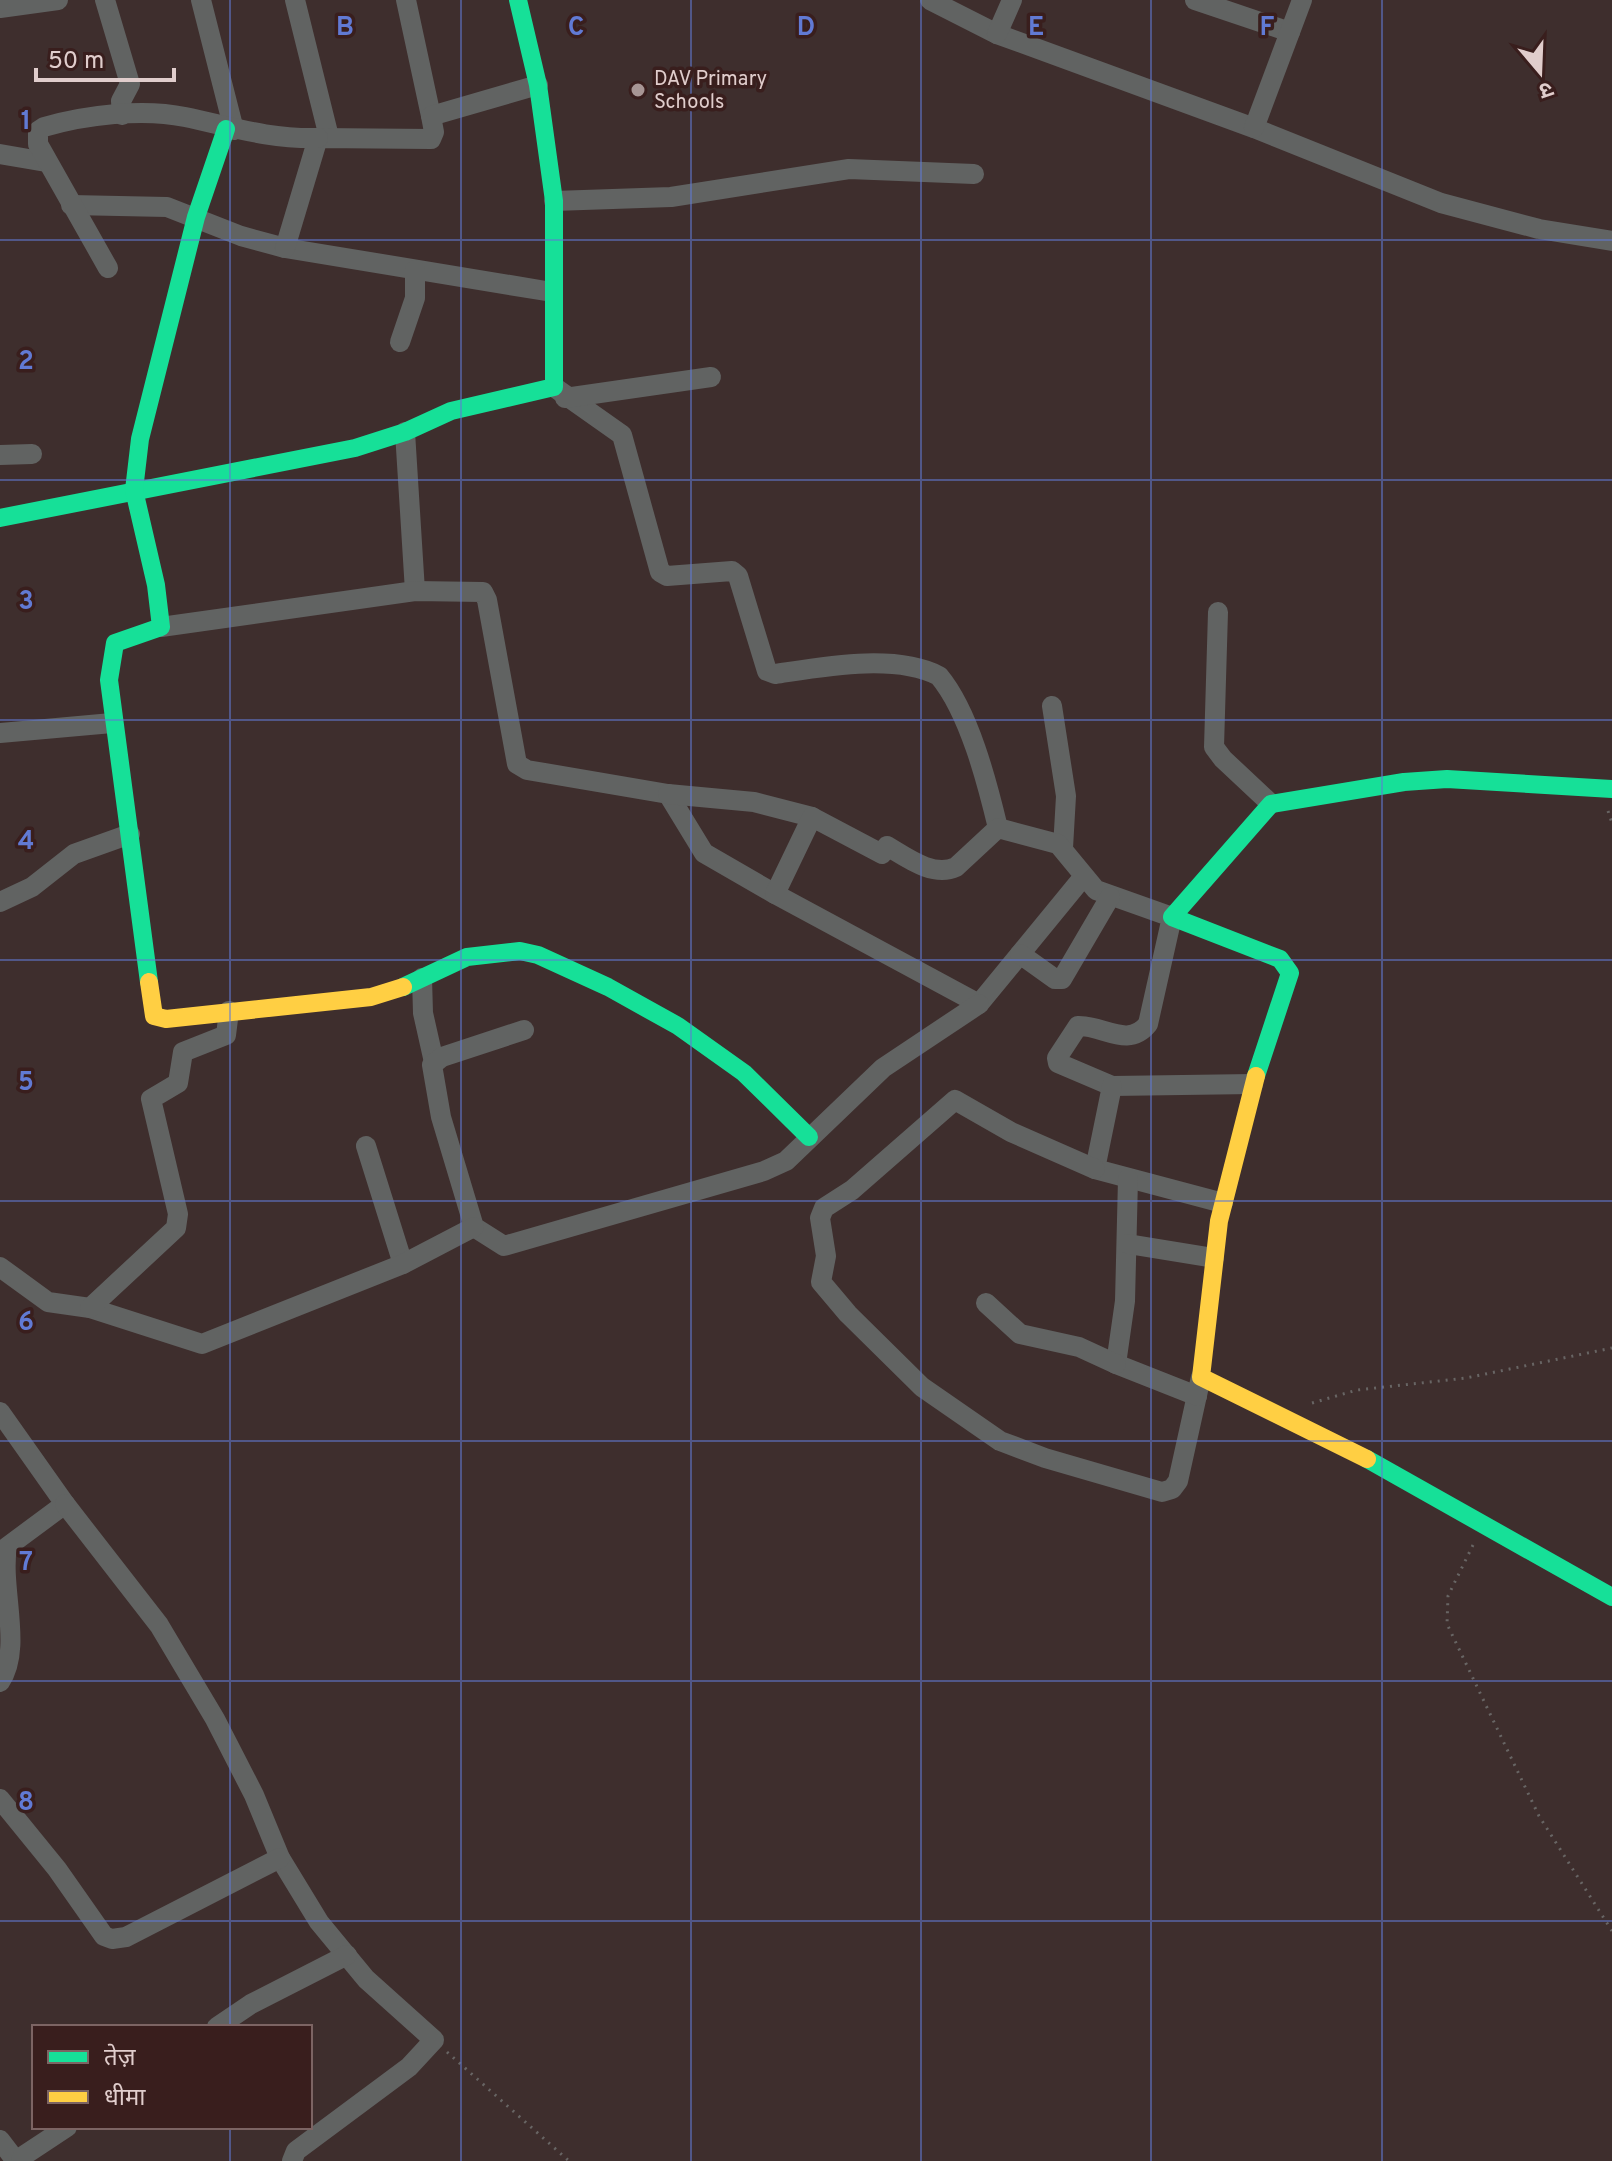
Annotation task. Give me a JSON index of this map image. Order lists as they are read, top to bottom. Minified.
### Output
{"places":["DAV Primary Schools"],"legend":["तेज़","धीमा"],"scale_bar":"50 m","north":"bottom","grid":{"columns":["B","C","D","E","F"],"rows":["1","2","3","4","5","6","7","8"]}}
